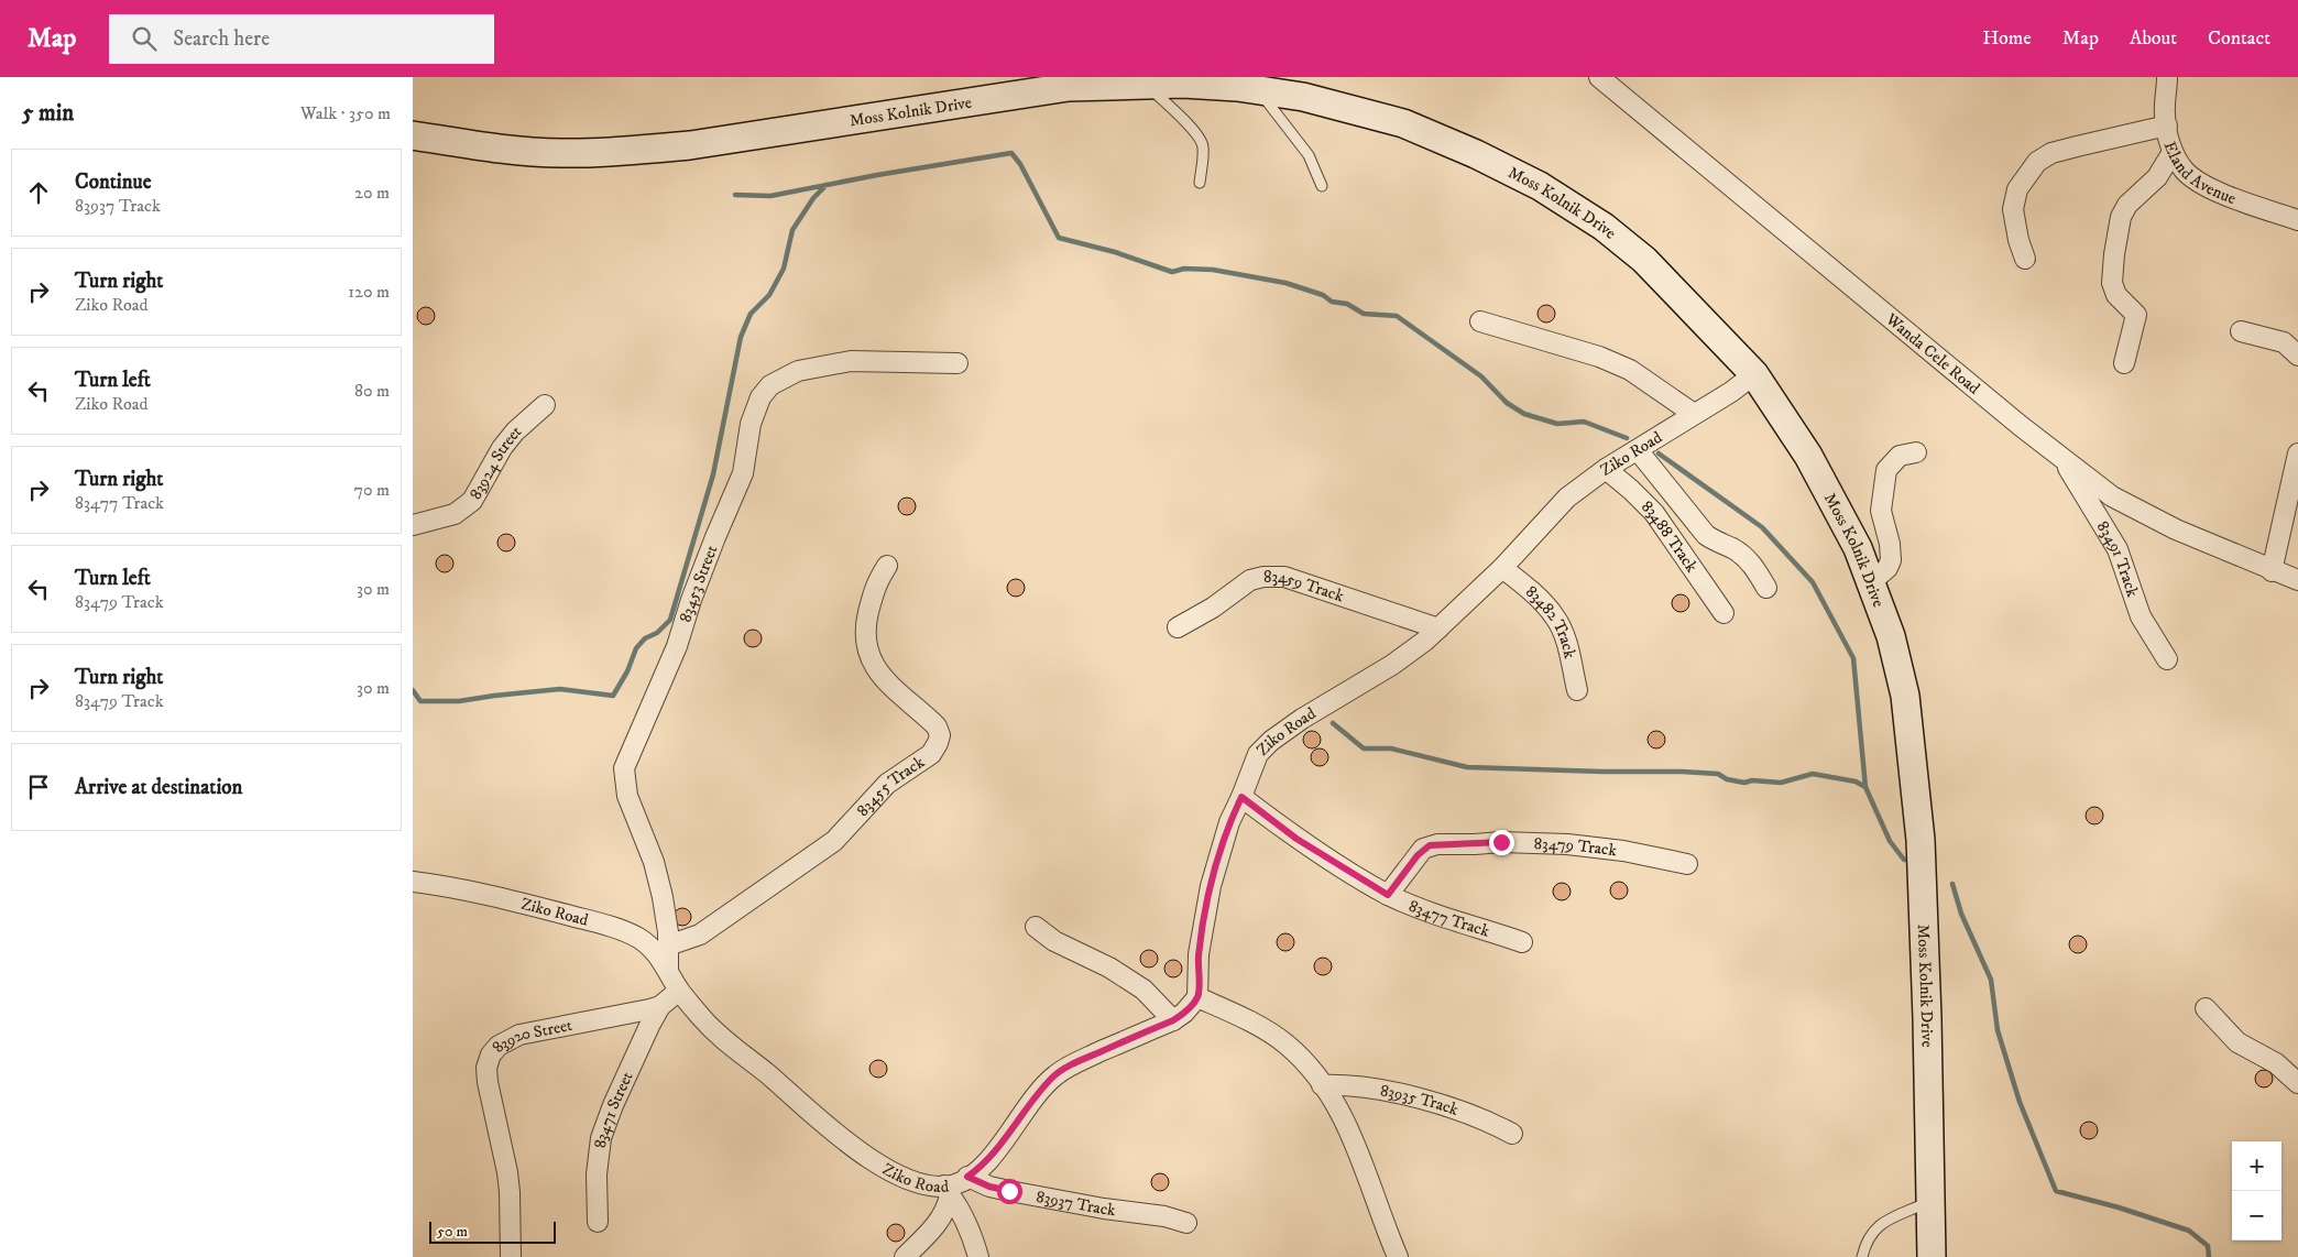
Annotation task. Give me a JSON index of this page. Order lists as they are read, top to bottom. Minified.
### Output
{"streets":{"main road":["Moss Kolnik Drive"],"street":["Eland Avenue","Wanda Cele Road","Ziko Road","83924 Street","83488 Track","83491 Track","83453 Street","83459 Track","83482 Track","83455 Track","83479 Track","83477 Track","83920 Street","83935 Track","83471 Street","83937 Track"]},"crossings":[["Moss Kolnik Drive","Ziko Road"],["Wanda Cele Road","83491 Track"],["Ziko Road","83488 Track"],["Ziko Road","83453 Street"],["Ziko Road","83459 Track"],["Ziko Road","83482 Track"],["Ziko Road","83477 Track"],["Ziko Road","83920 Street"],["Ziko Road","83937 Track"],["83453 Street","83455 Track"],["83479 Track","83477 Track"],["83920 Street","83471 Street"]],"scale_bar":"50 m","page":{"header":"Map","search":"Search here","nav":["Home","Map","About","Contact"],"heading":["5 min","Walk · 350 m"],"list":[["Continue","83937 Track","20 m"],["Turn right","Ziko Road","120 m"],["Turn left","Ziko Road","80 m"],["Turn right","83477 Track","70 m"],["Turn left","83479 Track","30 m"],["Turn right","83479 Track","30 m"],"Arrive at destination"],"map_buttons":["+","−"],"scale":"50 m"}}
